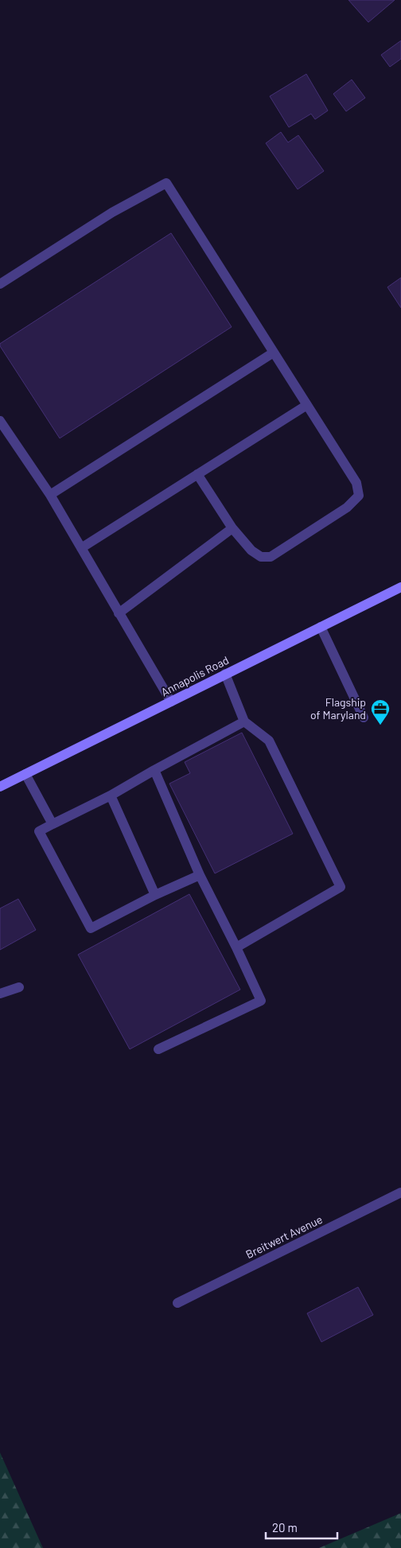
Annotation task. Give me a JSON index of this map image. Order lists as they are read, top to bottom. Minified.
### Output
{"streets":{"main road":["Annapolis Road"],"street":["Breitwert Avenue"]},"places":{"office":["Flagship of Maryland"]},"scale_bar":"20 m"}
